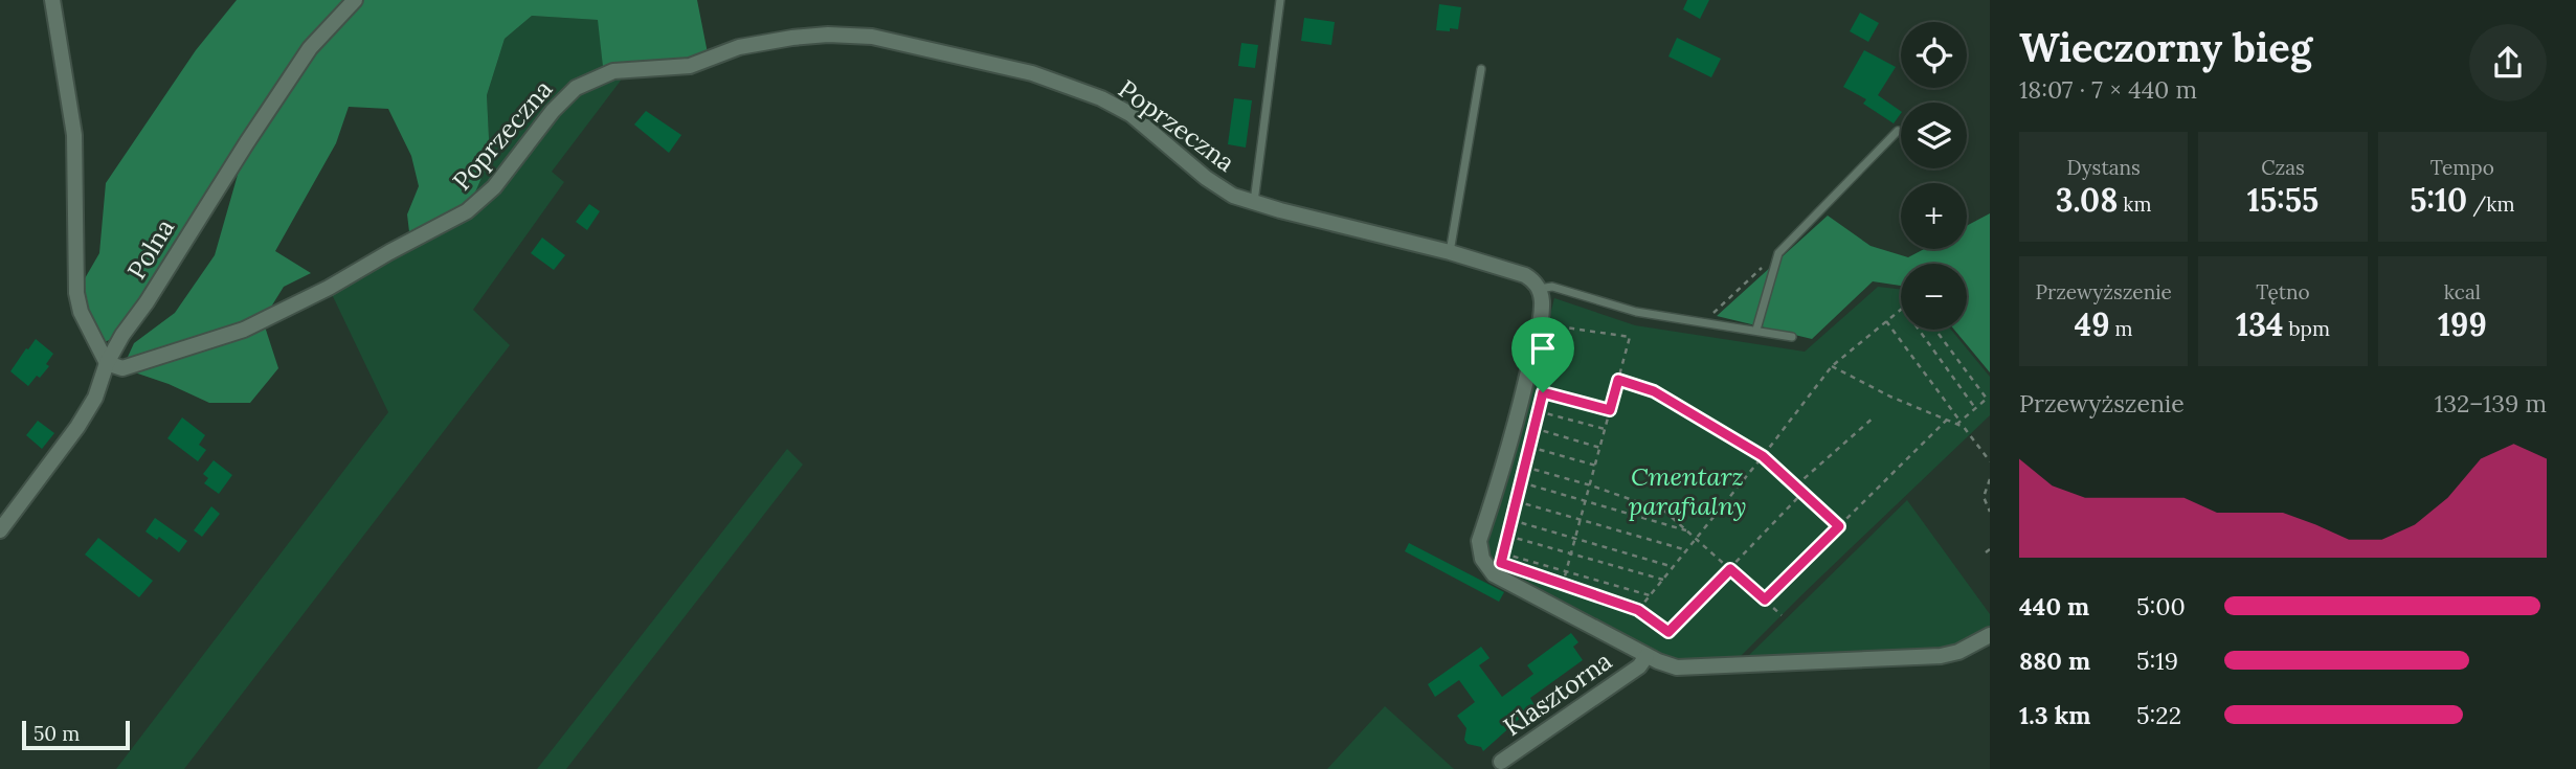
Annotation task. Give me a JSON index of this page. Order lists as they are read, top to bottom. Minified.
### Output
{"streets":{"street":["Poprzeczna","Polna","Klasztorna"]},"crossings":[["Poprzeczna","Polna"]],"parks":["Cmentarz parafialny"],"scale_bar":"50 m","page":{"heading":["Wieczorny bieg","18:07 · 7 × 440 m"],"map_buttons":["+","−"],"stats":[["Dystans","3.08 km"],["Czas","15:55"],["Tempo","5:10 /km"],["Przewyższenie","49 m"],["Tętno","134 bpm"],["kcal","199"]],"chart":["Przewyższenie","132–139 m"],"list":[{"name":"440 m","note":"5:00"},{"name":"880 m","note":"5:19"},{"name":"1.3 km","note":"5:22"}],"scale":"50 m"}}
